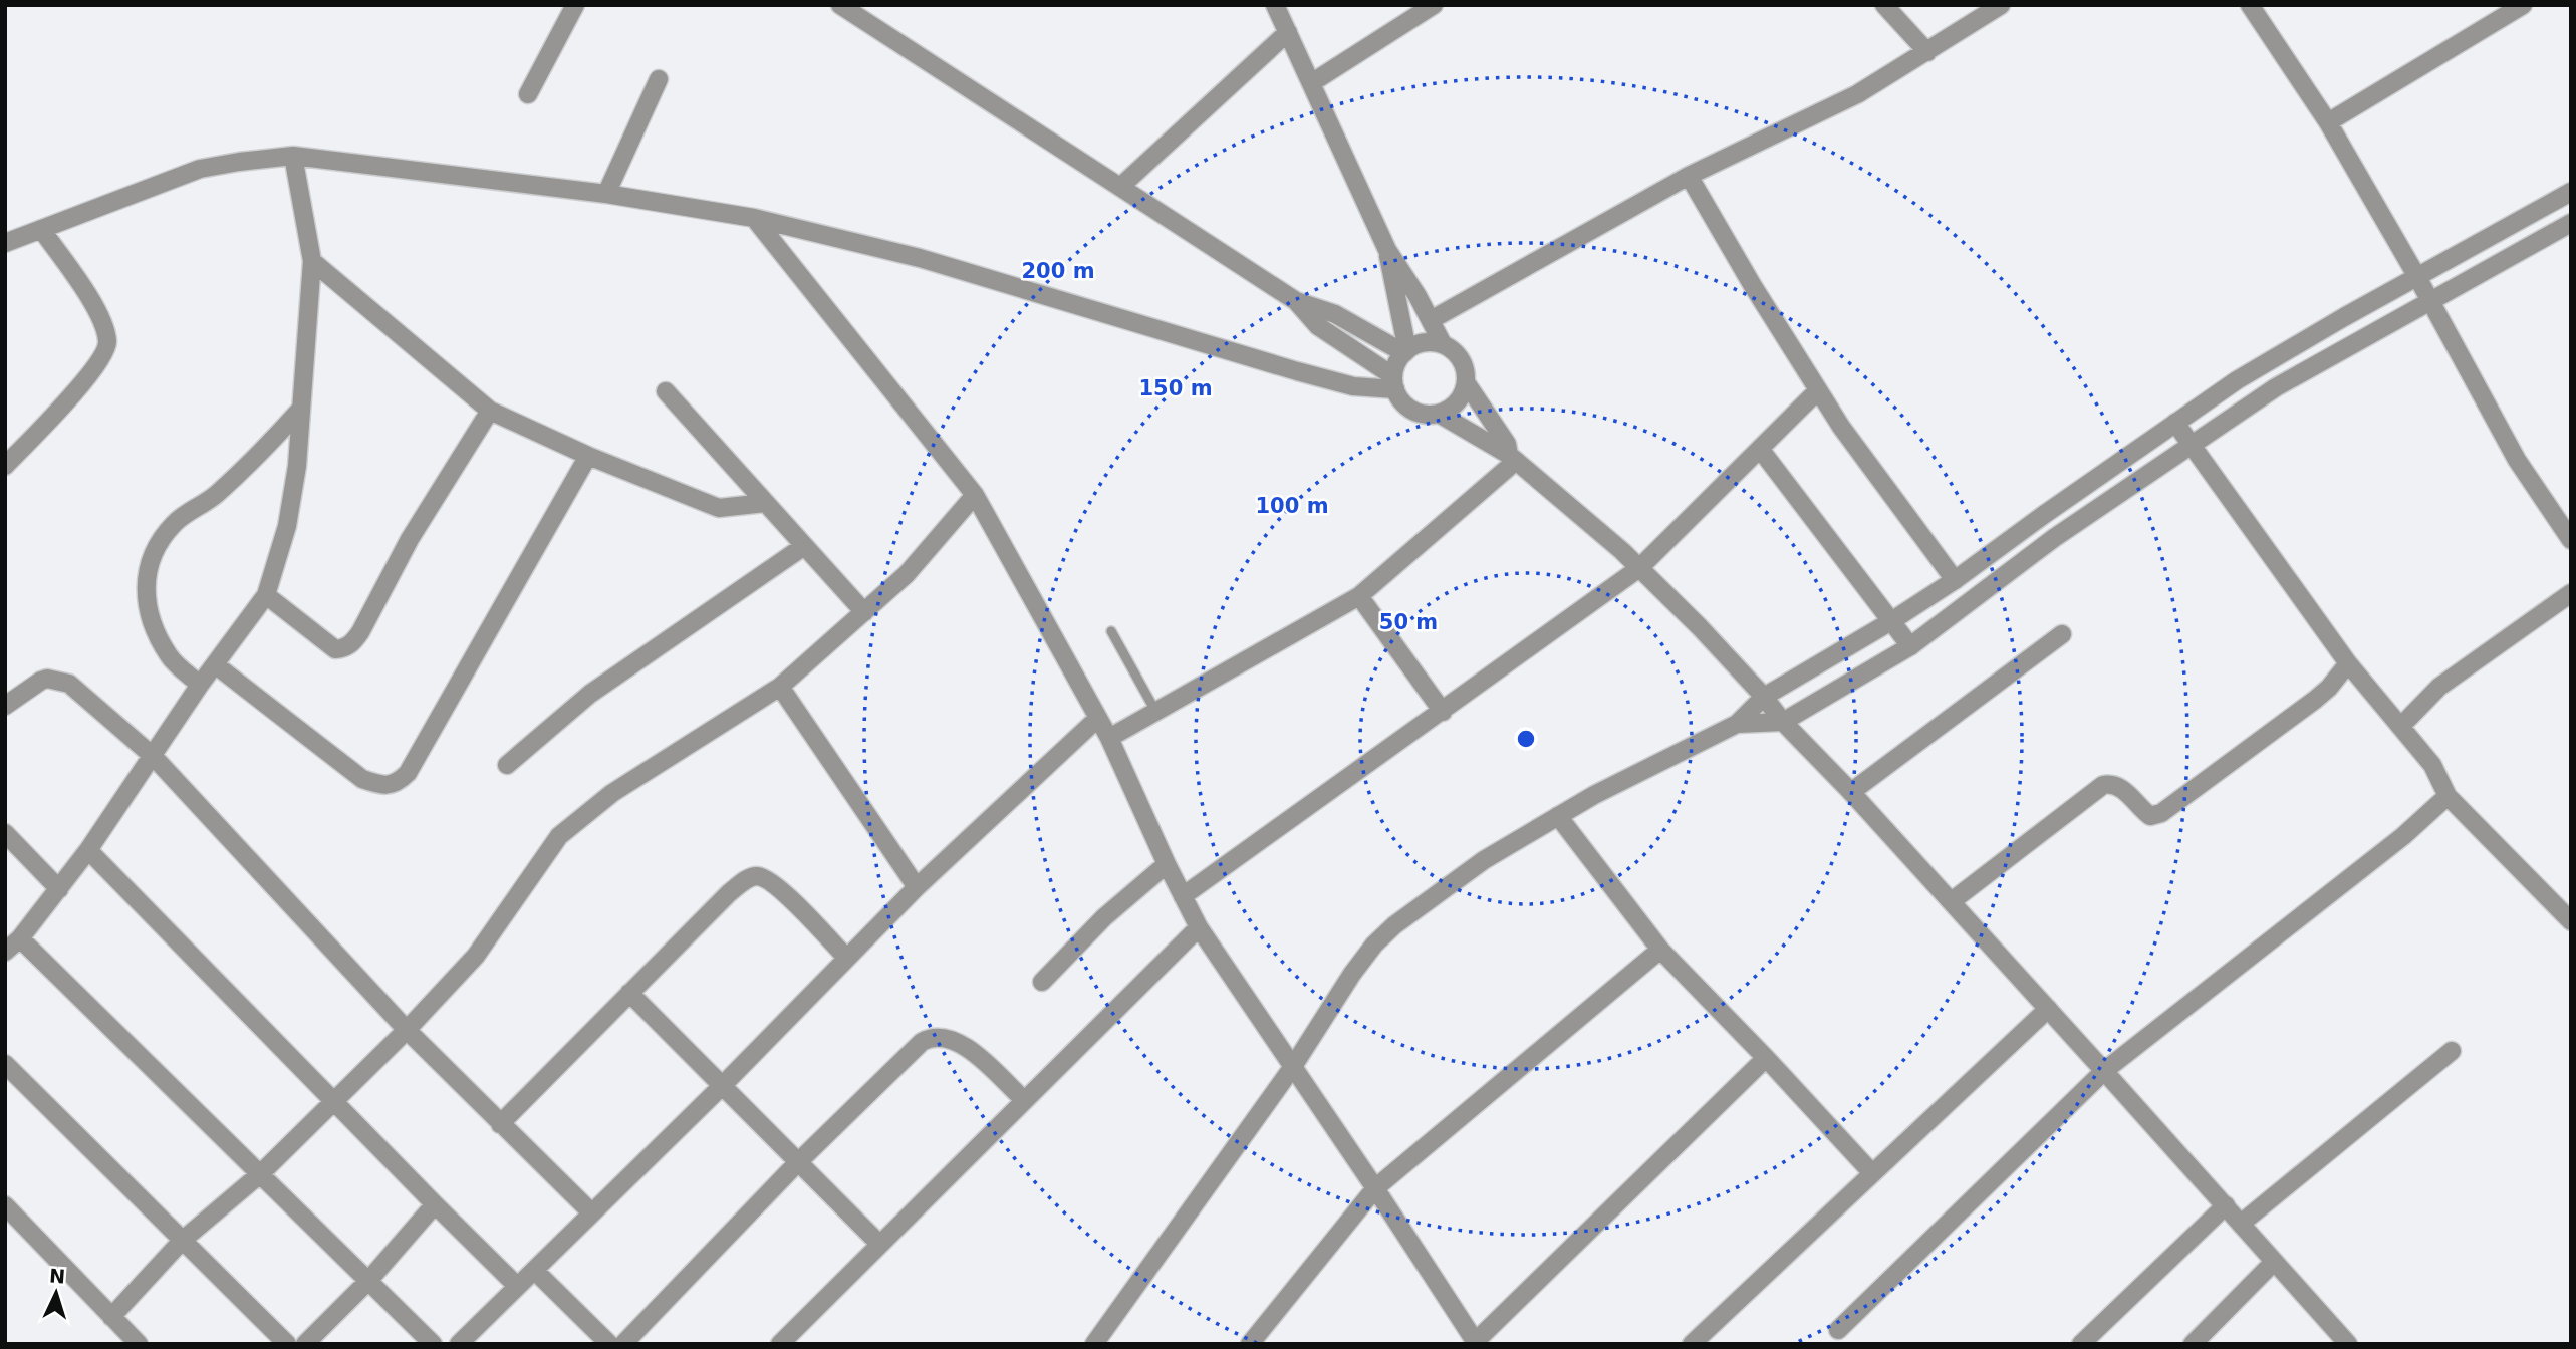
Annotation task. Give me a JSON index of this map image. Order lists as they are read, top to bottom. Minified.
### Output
{"north":"top","rings":["200 m","150 m","100 m","50 m"]}
